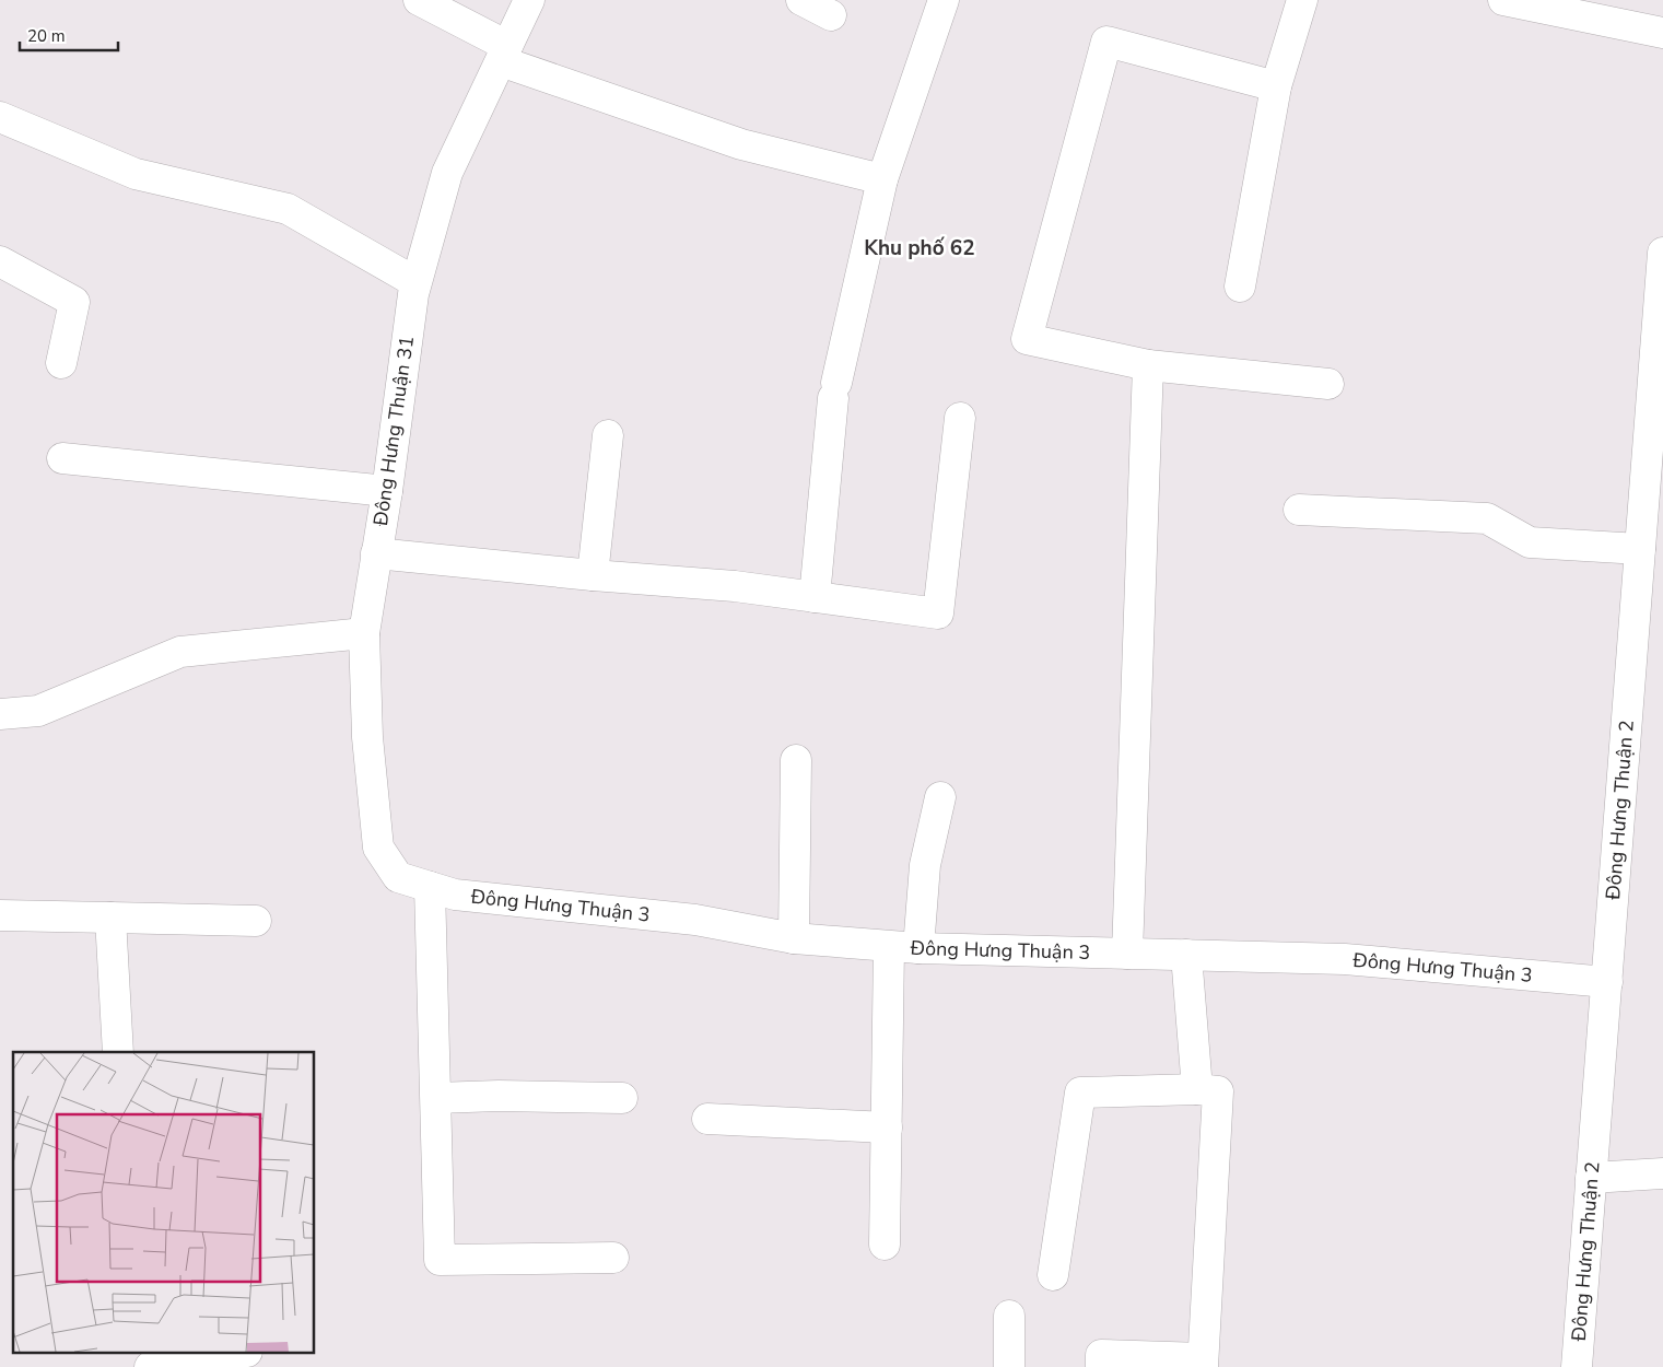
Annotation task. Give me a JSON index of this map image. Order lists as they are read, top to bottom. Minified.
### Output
{"streets":{"street":["Đông Hưng Thuận 31","Đông Hưng Thuận 2","Đông Hưng Thuận 3"]},"crossings":[["Đông Hưng Thuận 31","Đông Hưng Thuận 3"],["Đông Hưng Thuận 2","Đông Hưng Thuận 3"]],"districts":["Khu phố 62"],"scale_bar":"20 m"}
